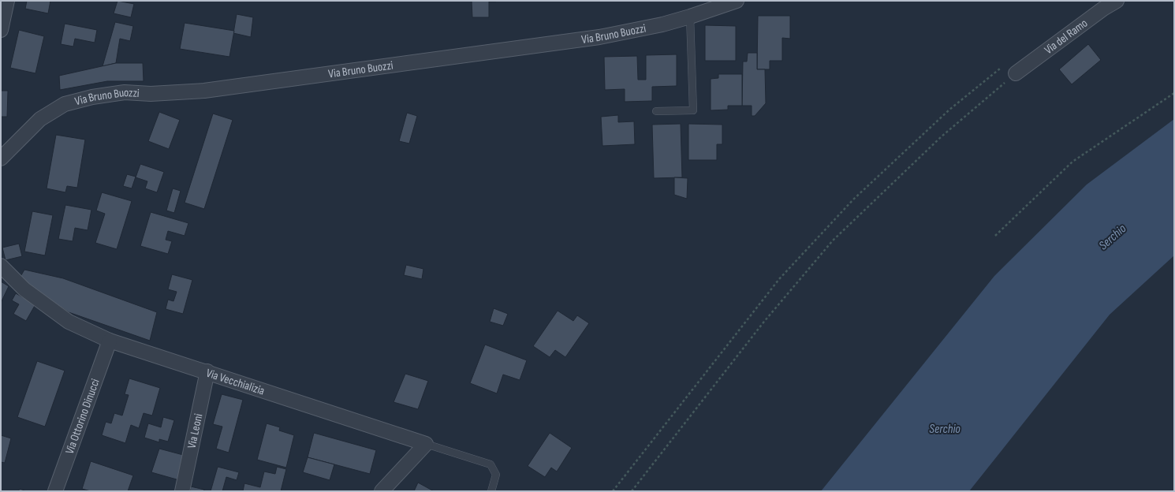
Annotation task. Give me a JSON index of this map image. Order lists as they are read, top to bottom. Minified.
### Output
{"streets":{"street":["Via Bruno Buozzi","Via del Ramo","Via Vecchializia","Via Ottorino Dinucci","Via Leoni"]},"crossings":[["Via Vecchializia","Via Ottorino Dinucci"],["Via Vecchializia","Via Leoni"]],"water":["Serchio"]}
